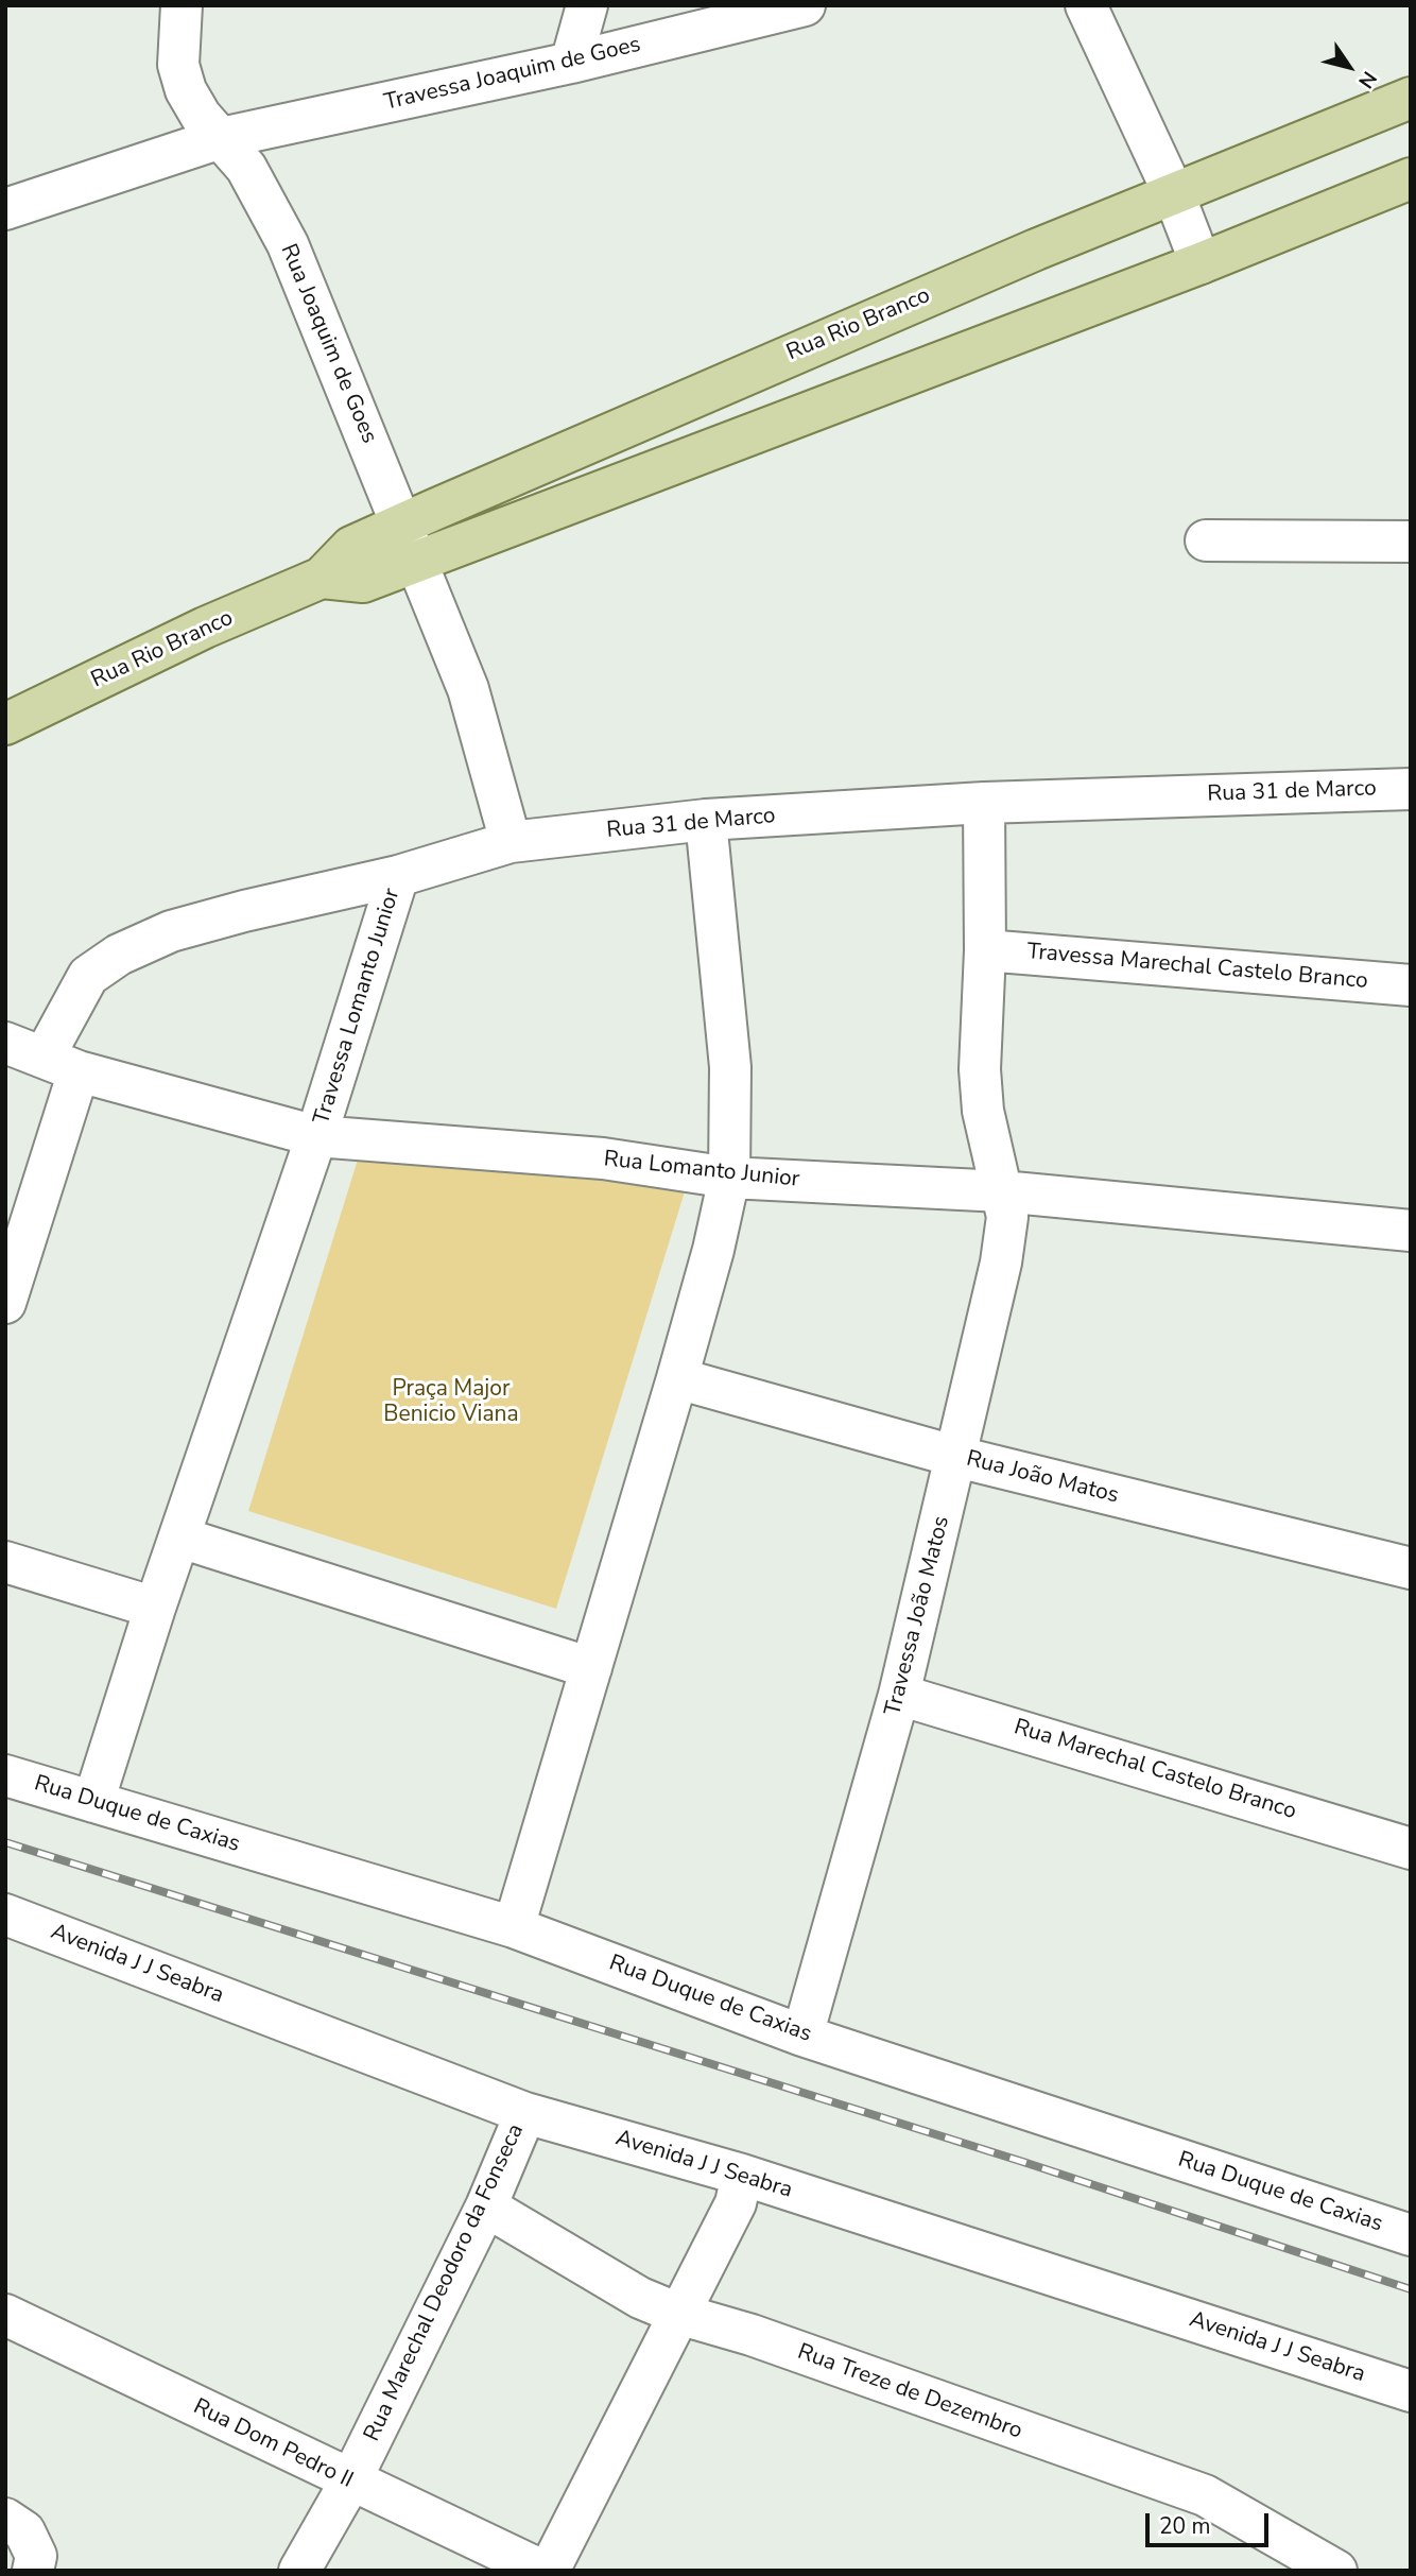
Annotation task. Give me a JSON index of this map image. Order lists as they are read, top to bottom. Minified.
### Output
{"streets":{"main road":["Rua Rio Branco"],"street":["Travessa Joaquim de Goes","Rua Joaquim de Goes","Rua 31 de Marco","Travessa Marechal Castelo Branco","Travessa Lomanto Junior","Rua Lomanto Junior","Rua João Matos","Travessa João Matos","Rua Marechal Castelo Branco","Rua Duque de Caxias","Avenida J J Seabra","Rua Marechal Deodoro da Fonseca","Rua Treze de Dezembro","Rua Dom Pedro II"]},"crossings":[["Travessa Joaquim de Goes","Rua Joaquim de Goes"],["Rua Rio Branco","Rua Joaquim de Goes"],["Rua Joaquim de Goes","Rua 31 de Marco"],["Rua 31 de Marco","Travessa Lomanto Junior"],["Rua 31 de Marco","Rua Lomanto Junior"],["Rua 31 de Marco","Travessa João Matos"],["Travessa Marechal Castelo Branco","Travessa João Matos"],["Travessa Lomanto Junior","Rua Lomanto Junior"],["Rua Lomanto Junior","Travessa João Matos"],["Rua João Matos","Travessa João Matos"],["Travessa João Matos","Rua Marechal Castelo Branco"],["Travessa João Matos","Rua Duque de Caxias"],["Avenida J J Seabra","Rua Marechal Deodoro da Fonseca"],["Rua Marechal Deodoro da Fonseca","Rua Treze de Dezembro"],["Rua Marechal Deodoro da Fonseca","Rua Dom Pedro II"]],"parks":["Praça Major Benicio Viana"],"scale_bar":"20 m","north":"bottom right"}
